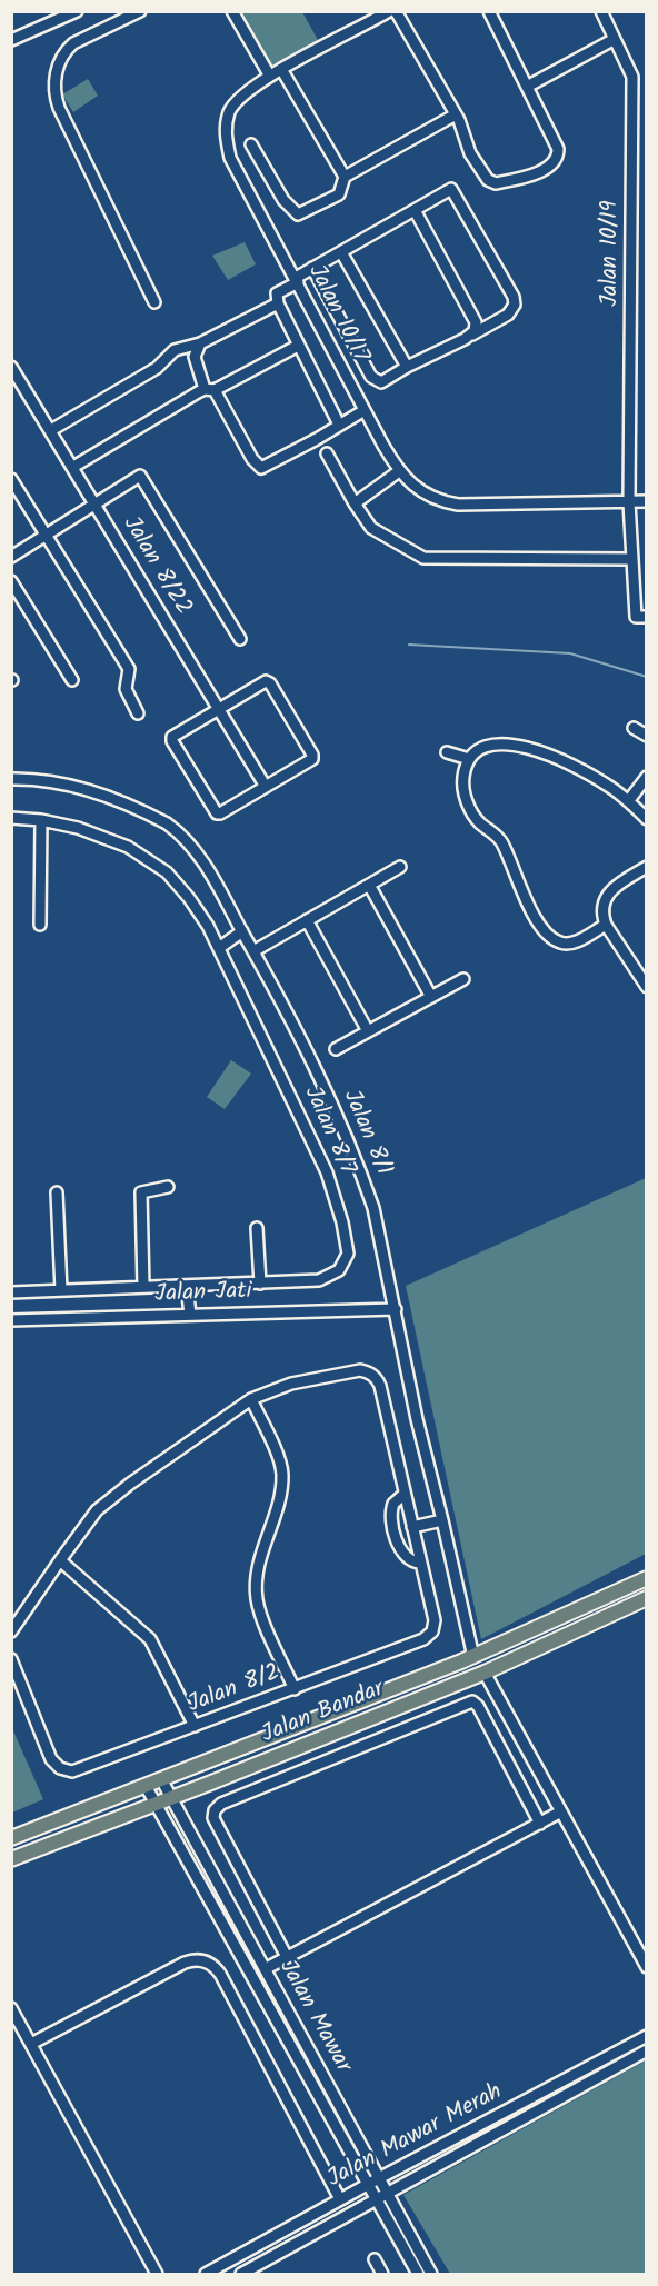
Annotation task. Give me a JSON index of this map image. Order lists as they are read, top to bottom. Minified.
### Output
{"streets":{"main road":["Jalan Bandar"],"street":["Jalan 10/19","Jalan 10/17","Jalan 8/22","Jalan 8/7","Jalan 8/1","Jalan Jati","Jalan 8/2","Jalan Mawar","Jalan Mawar Merah"]},"crossings":[["Jalan 10/19","Jalan 10/17"],["Jalan 8/1","Jalan Jati"],["Jalan 8/1","Jalan Bandar"],["Jalan Bandar","Jalan Mawar"],["Jalan Mawar","Jalan Mawar Merah"]]}
